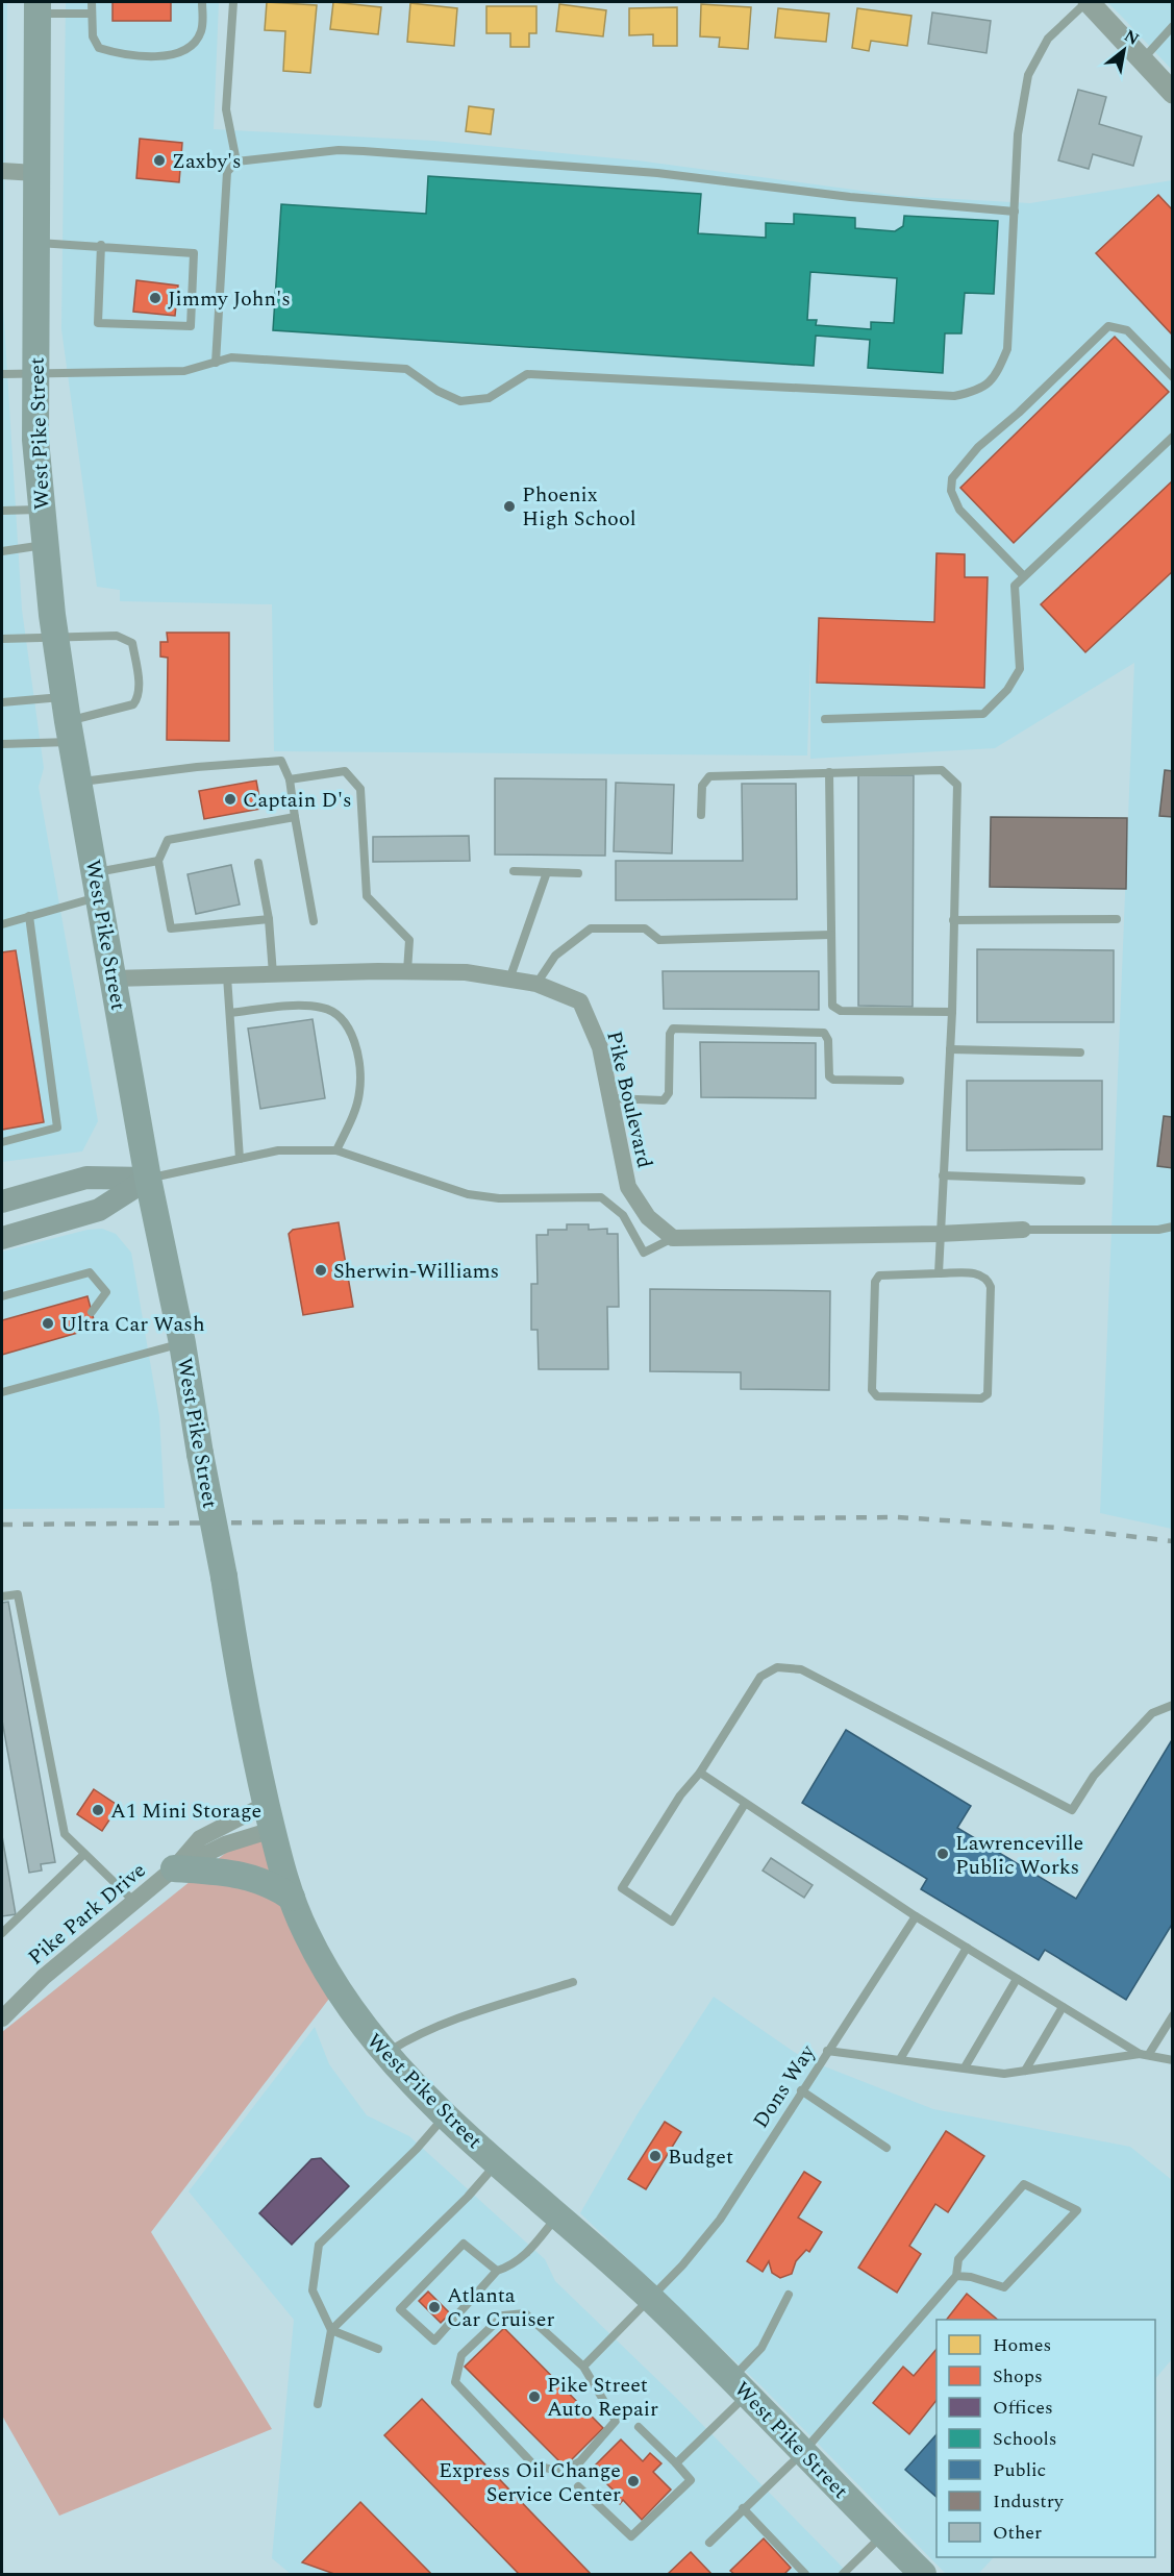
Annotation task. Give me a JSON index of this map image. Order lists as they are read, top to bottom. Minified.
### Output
{"streets":{"main road":["West Pike Street"],"street":["Pike Boulevard","Pike Park Drive"],"lane":["Dons Way"]},"crossings":[["West Pike Street","Pike Boulevard"],["West Pike Street","Pike Park Drive"],["West Pike Street","Dons Way"]],"places":["Zaxby's","Jimmy John's","Phoenix High School","Captain D's","Sherwin-Williams","Ultra Car Wash","A1 Mini Storage","Lawrenceville Public Works","Budget","Atlanta Car Cruiser","Pike Street Auto Repair","Express Oil Change Service Center"],"legend":["Homes","Shops","Offices","Schools","Public","Industry","Other"],"north":"top right"}
